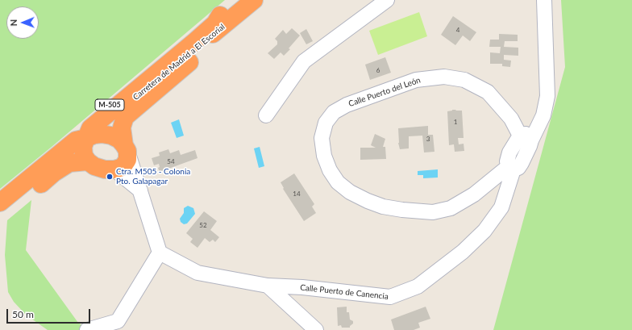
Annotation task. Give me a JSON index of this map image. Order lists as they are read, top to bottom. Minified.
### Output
{"streets":{"highway":["Carretera de Madrid a El Escorial","M-505"],"street":["Calle Puerto del León","Calle Puerto de Canencia"]},"crossings":[["Carretera de Madrid a El Escorial","M-505"],["Calle Puerto del León","Calle Puerto de Canencia"]],"places":["Ctra. M505 - Colonia Pto. Galapagar"],"house_numbers":["4","6","1","3","54","14","52"],"scale_bar":"50 m","north":"left"}
